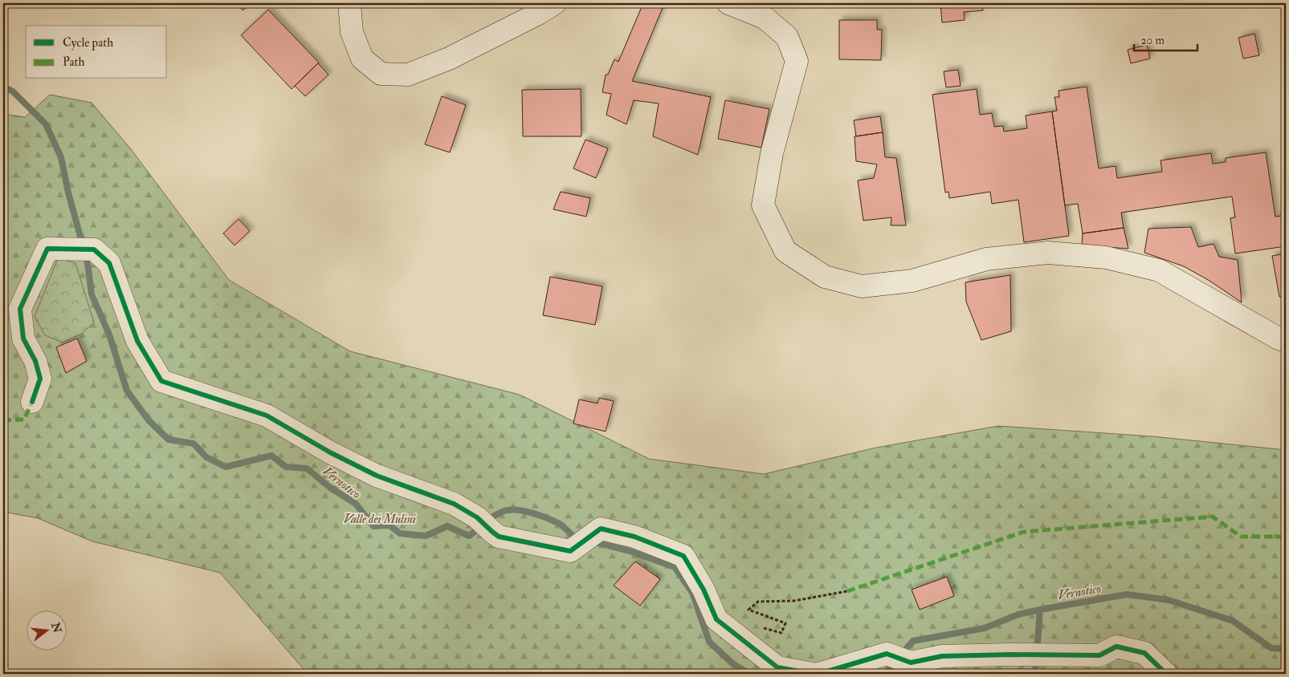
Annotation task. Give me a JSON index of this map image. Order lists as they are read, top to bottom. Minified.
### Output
{"water":["Vernotico"],"parks":["Valle dei Mulini"],"legend":["Cycle path","Path"],"scale_bar":"20 m","north":"right"}
